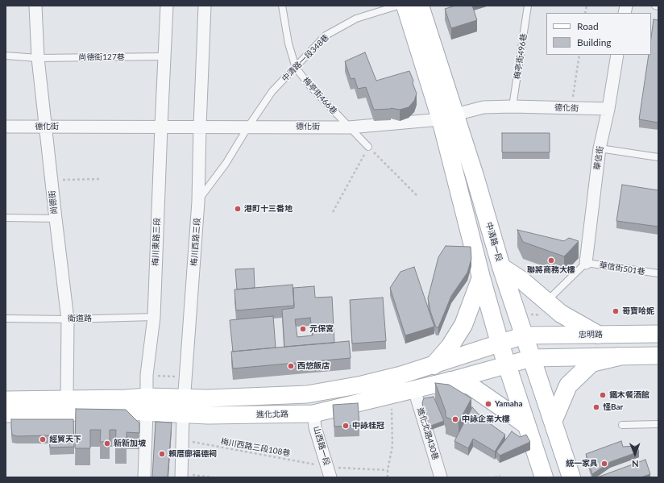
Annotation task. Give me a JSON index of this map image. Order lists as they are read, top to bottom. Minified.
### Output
{"streets":{"main road":["中清路一段","忠明路","進化北路"],"street":["德化街","華信街","尚德街","梅川東路三段","梅川西路三段","進化北路430巷","山西路一段"],"lane":["梅亭街496巷","尚德街127巷","中清路一段348巷","梅亭街466巷","華信街501巷","衛道路"],"path":["梅川西路三段108巷"]},"crossings":[["梅亭街496巷","德化街"],["尚德街127巷","尚德街"],["尚德街127巷","梅川東路三段"],["中清路一段348巷","梅亭街466巷"],["中清路一段348巷","德化街"],["中清路一段348巷","梅川西路三段"],["梅亭街466巷","德化街"],["德化街","華信街"],["德化街","尚德街"],["德化街","梅川東路三段"],["德化街","梅川西路三段"],["德化街","中清路一段"],["華信街","華信街501巷"],["尚德街","衛道路"],["尚德街","進化北路"],["梅川東路三段","衛道路"],["梅川東路三段","進化北路"],["梅川西路三段","進化北路"],["梅川西路三段","梅川西路三段108巷"],["中清路一段","忠明路"],["中清路一段","進化北路"],["忠明路","進化北路"],["進化北路","進化北路430巷"],["進化北路","山西路一段"],["山西路一段","梅川西路三段108巷"]],"places":["港町十三番地","聯將商務大樓","哥寶哈妮","元保宮","西悠飯店","鐵木餐酒館","Yamaha","怪Bar","中詠企業大樓","中詠桂冠","經貿天下","新新加坡","賴厝廍福德祠","統一家具"],"legend":["Road","Building"],"north":"bottom"}
